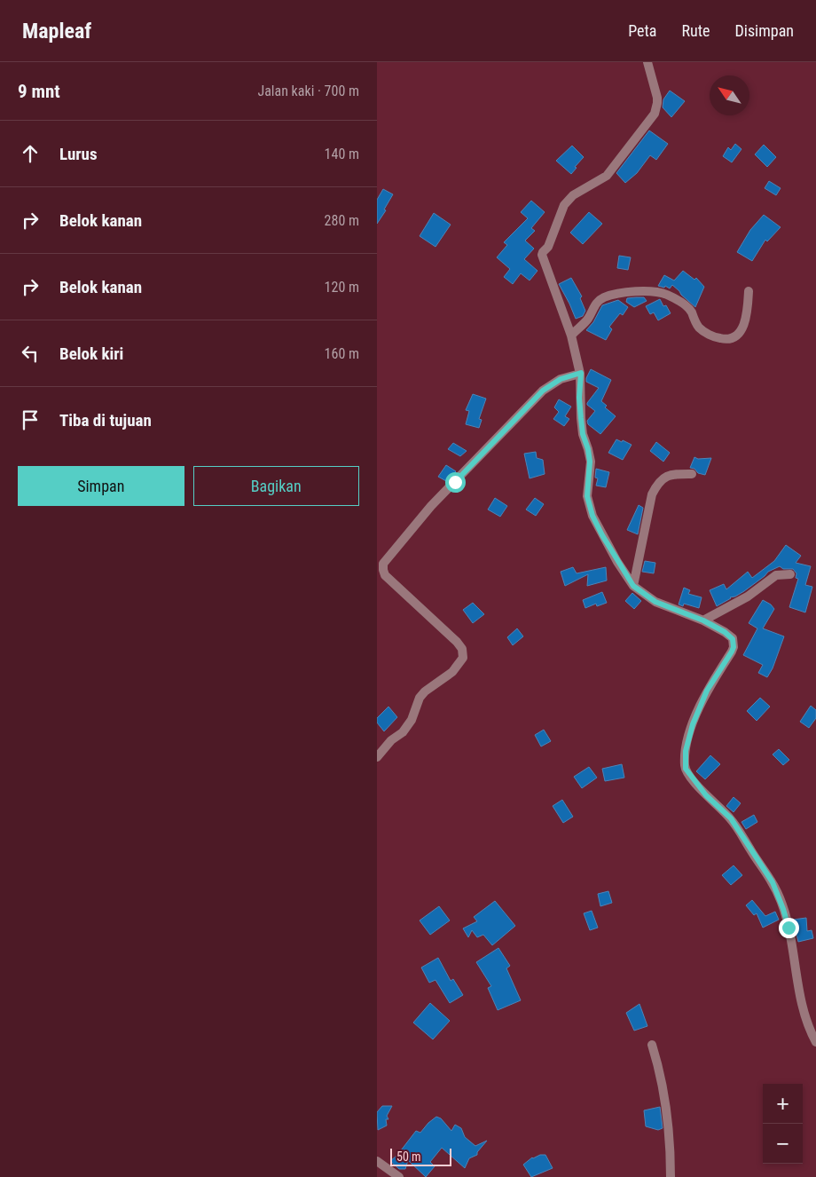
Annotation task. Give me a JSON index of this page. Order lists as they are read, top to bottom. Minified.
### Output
{"scale_bar":"50 m","north":"top left","page":{"header":"Mapleaf","nav":["Peta","Rute","Disimpan"],"heading":["9 mnt","Jalan kaki · 700 m"],"list":[["Lurus","140 m"],["Belok kanan","280 m"],["Belok kanan","120 m"],["Belok kiri","160 m"],"Tiba di tujuan"],"buttons":["Simpan","Bagikan"],"map_buttons":["+","−"],"scale":"50 m"}}
